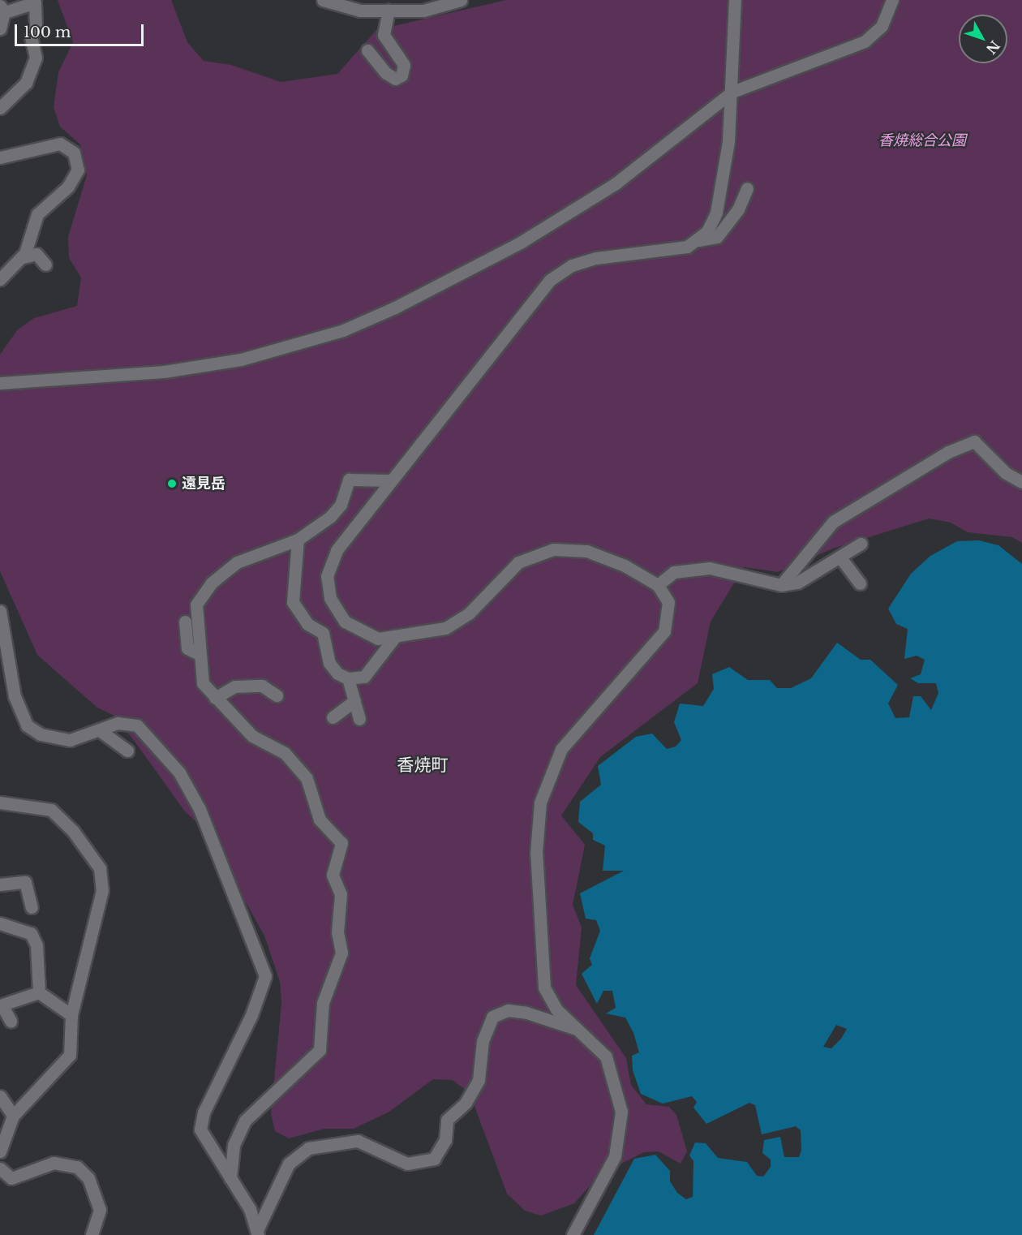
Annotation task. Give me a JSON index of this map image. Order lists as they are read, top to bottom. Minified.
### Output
{"districts":["香焼町"],"parks":["香焼総合公園"],"places":["遠見岳"],"scale_bar":"100 m","north":"bottom right"}
